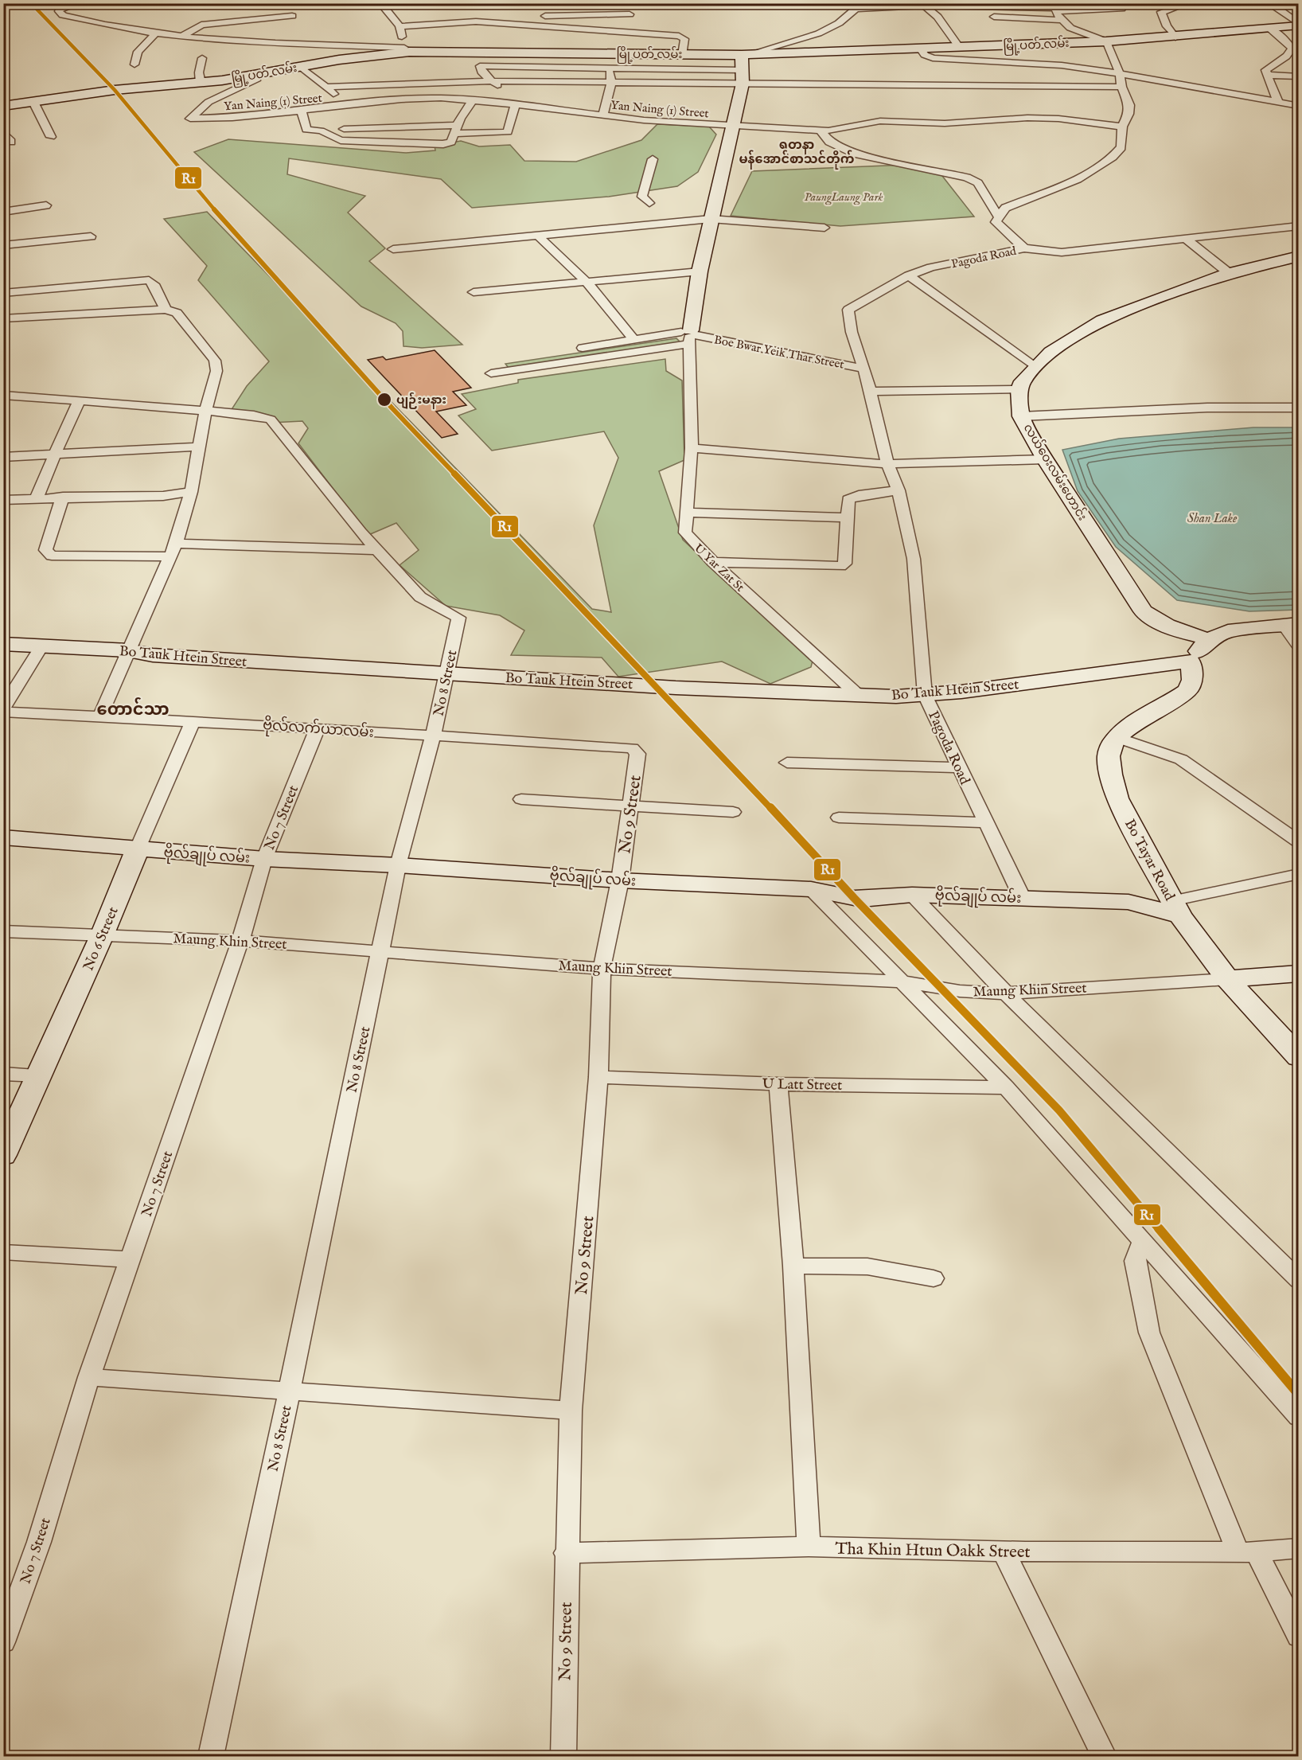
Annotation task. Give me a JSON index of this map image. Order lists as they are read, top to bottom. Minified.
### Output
{"streets":{"street":["မြို့ပတ် လမ်း","Yan Naing (1) Street","Pagoda Road","Boe Bwar Yeik Thar Street","လယ်ဝေးလမ်းဟောင်း","U Yar Zat St","Bo Tauk Htein Street","No 8 Street","ဗိုလ်လက်ယာလမ်း","No 9 Street","No 7 Street","ဗိုလ်ချုပ် လမ်း","Bo Tayar Road","No 6 Street","Maung Khin Street","U Latt Street","Tha Khin Htun Oakk Street"]},"crossings":[["မြို့ပတ် လမ်း","Yan Naing (1) Street"],["Pagoda Road","Boe Bwar Yeik Thar Street"],["Pagoda Road","Bo Tauk Htein Street"],["Pagoda Road","ဗိုလ်ချုပ် လမ်း"],["Boe Bwar Yeik Thar Street","U Yar Zat St"],["U Yar Zat St","Bo Tauk Htein Street"],["Bo Tauk Htein Street","No 8 Street"],["No 8 Street","ဗိုလ်လက်ယာလမ်း"],["No 8 Street","ဗိုလ်ချုပ် လမ်း"],["No 8 Street","Maung Khin Street"],["ဗိုလ်လက်ယာလမ်း","No 9 Street"],["ဗိုလ်လက်ယာလမ်း","No 7 Street"],["ဗိုလ်လက်ယာလမ်း","No 6 Street"],["No 9 Street","ဗိုလ်ချုပ် လမ်း"],["No 9 Street","Maung Khin Street"],["No 9 Street","U Latt Street"],["No 9 Street","Tha Khin Htun Oakk Street"],["No 7 Street","ဗိုလ်ချုပ် လမ်း"],["No 7 Street","Maung Khin Street"],["ဗိုလ်ချုပ် လမ်း","Bo Tayar Road"],["ဗိုလ်ချုပ် လမ်း","No 6 Street"],["Bo Tayar Road","Maung Khin Street"],["No 6 Street","Maung Khin Street"]],"districts":["ရတနာ မန်အောင်စာသင်တိုက်","တောင်သာ"],"water":["Shan Lake"],"parks":["PaungLaung Park"],"places":["ပျဉ်းမနား"],"lines":["transit line R1"]}
